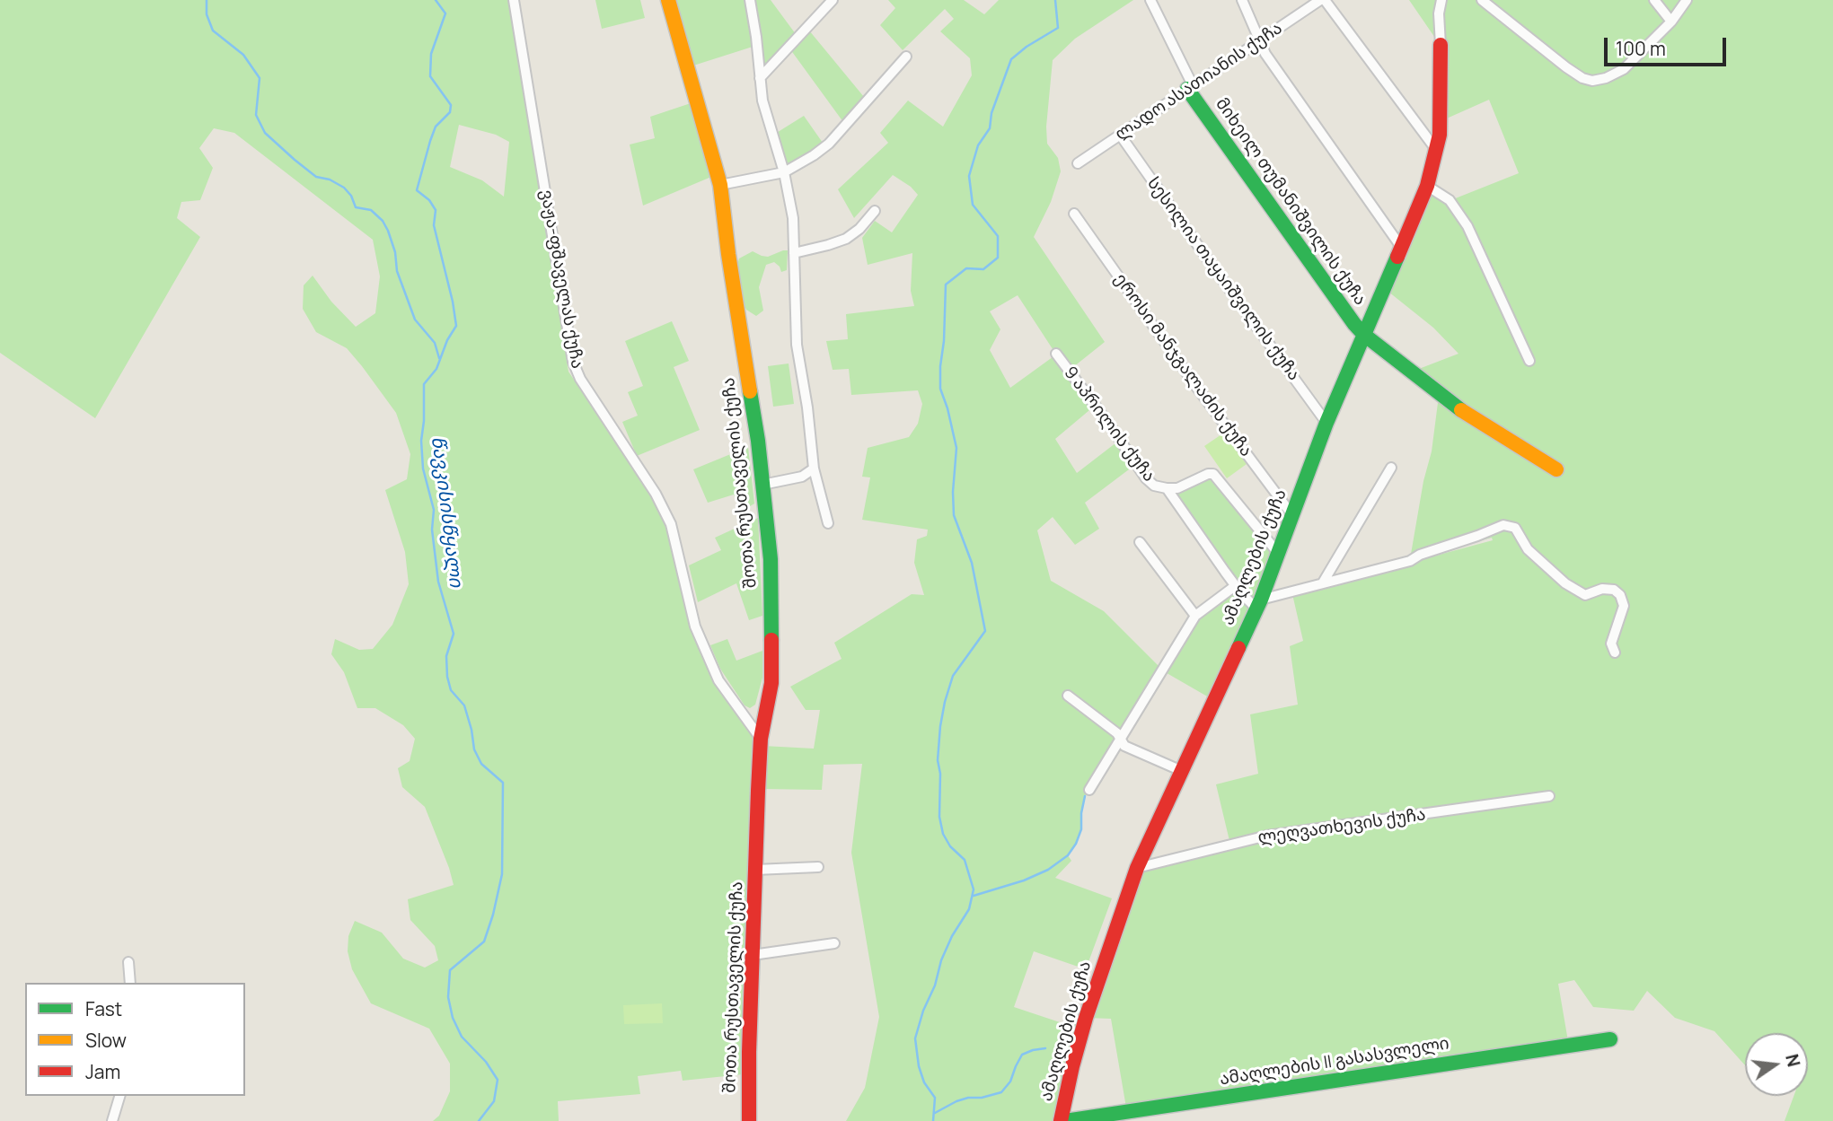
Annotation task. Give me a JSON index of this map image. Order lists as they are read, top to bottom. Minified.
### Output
{"streets":{"street":["ლადო ასათიანის ქუჩა","მიხეილ თუმანიშვილის ქუჩა","ვაჟა-ფშაველას ქუჩა","სესილია თაყაიშვილის ქუჩა","ეროსი მანჯგალაძის ქუჩა","9 აპრილის ქუჩა","შოთა რუსთაველის ქუჩა","ამაღლების ქუჩა","ლეღვათხევის ქუჩა","ამაღლების II გასასვლელი"]},"crossings":[["ლადო ასათიანის ქუჩა","მიხეილ თუმანიშვილის ქუჩა"],["ლადო ასათიანის ქუჩა","სესილია თაყაიშვილის ქუჩა"],["მიხეილ თუმანიშვილის ქუჩა","ამაღლების ქუჩა"],["ვაჟა-ფშაველას ქუჩა","შოთა რუსთაველის ქუჩა"],["სესილია თაყაიშვილის ქუჩა","ამაღლების ქუჩა"],["ეროსი მანჯგალაძის ქუჩა","ამაღლების ქუჩა"],["9 აპრილის ქუჩა","ამაღლების ქუჩა"],["ამაღლების ქუჩა","ლეღვათხევის ქუჩა"],["ამაღლების ქუჩა","ამაღლების II გასასვლელი"]],"water":["წავკისისწყალი"],"legend":["Fast","Slow","Jam"],"scale_bar":"100 m","north":"right"}
